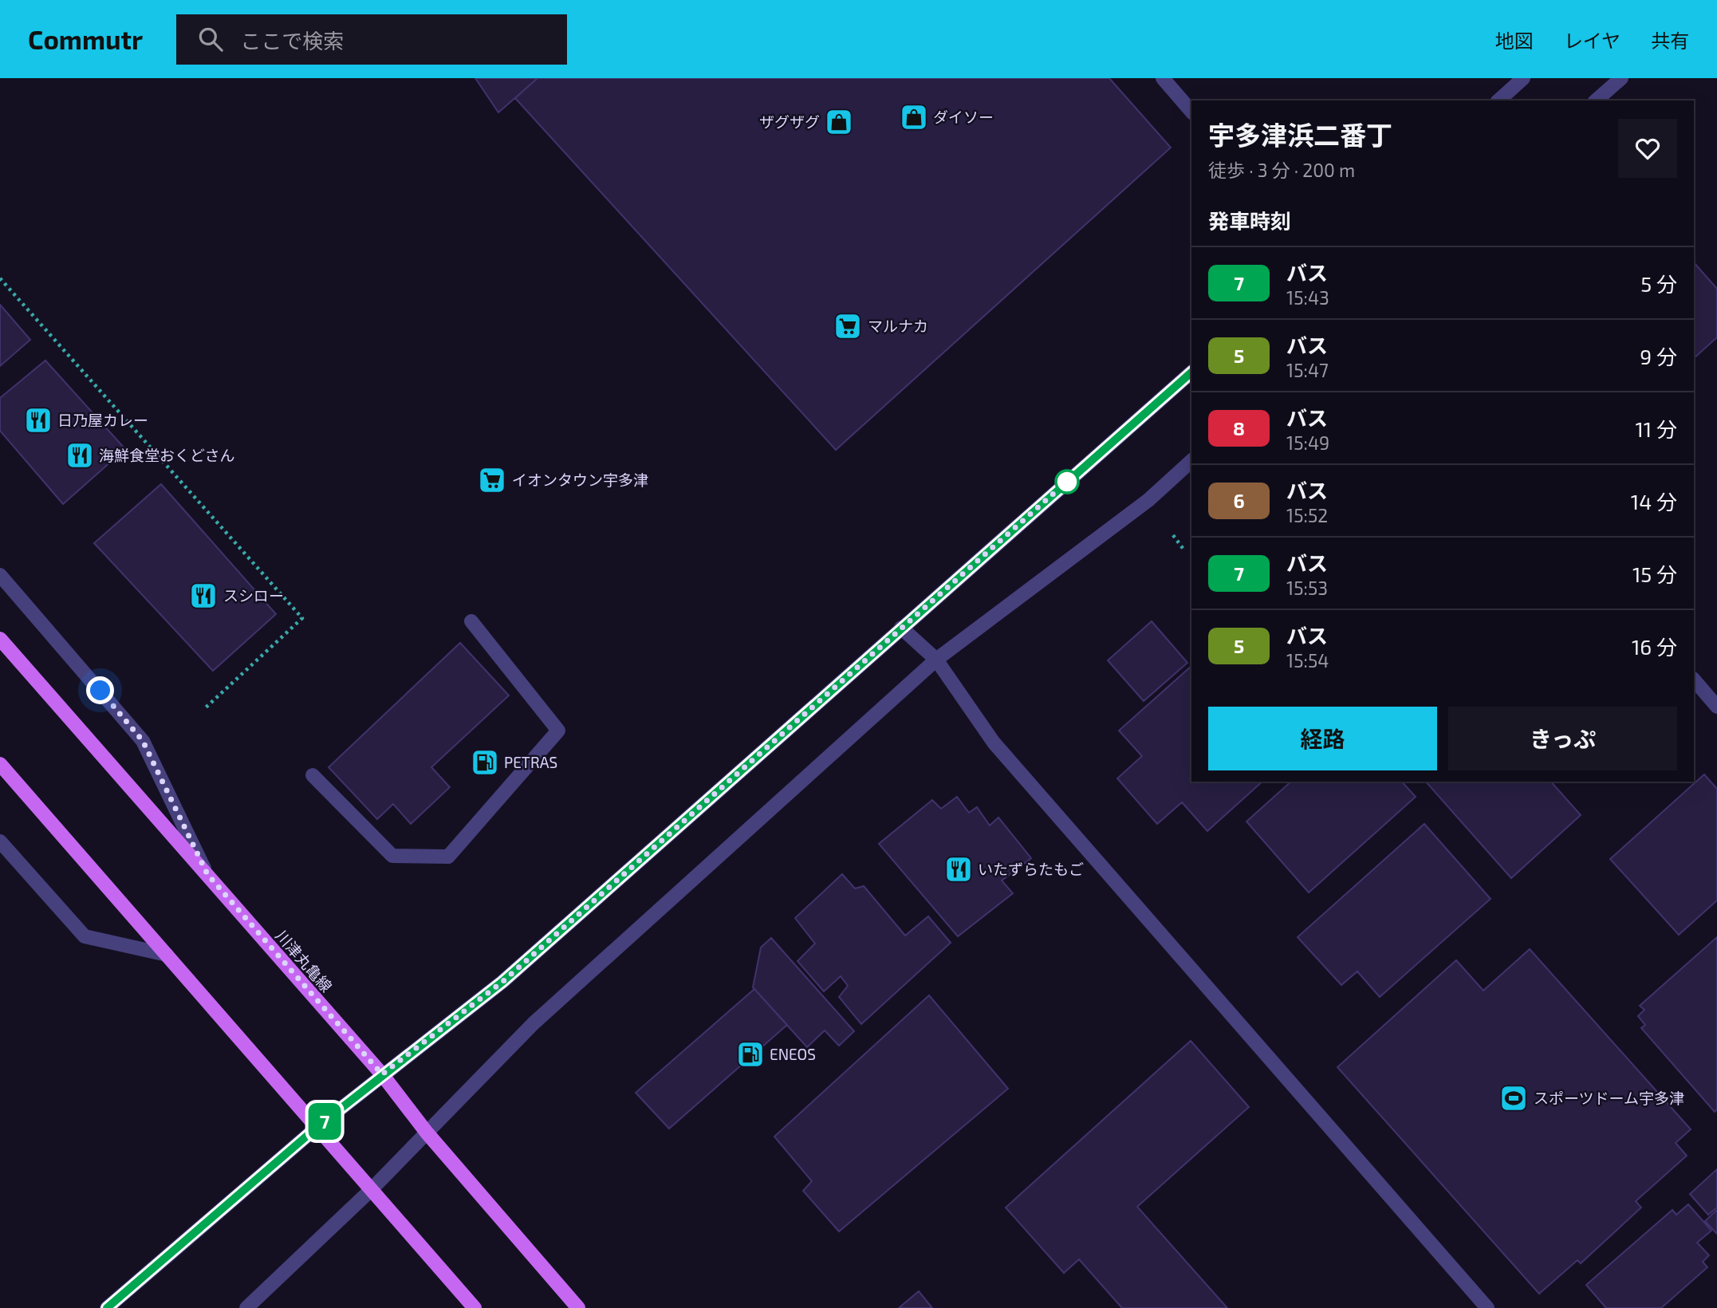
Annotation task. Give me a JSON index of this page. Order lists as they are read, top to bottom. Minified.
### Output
{"streets":{"main road":["川津丸亀線"]},"places":{"shop":["ダイソー","ザグザグ"],"supermarket":["マルナカ","イオンタウン宇多津"],"restaurant":["日乃屋カレー","海鮮食堂おくどさん","スシロー","いたずらたもご"],"fuel station":["PETRAS","ENEOS"],"sports":["スポーツドーム宇多津"]},"lines":["bus line 7"],"page":{"header":"Commutr","search":"ここで検索","nav":["地図","レイヤ","共有"],"on_map":"7","heading":[["宇多津浜二番丁","徒歩 · 3 分 · 200 m"],"発車時刻"],"list":[{"mark":"7","name":"バス","note":"15:43","value":"5 分"},{"mark":"5","name":"バス","note":"15:47","value":"9 分"},{"mark":"8","name":"バス","note":"15:49","value":"11 分"},{"mark":"6","name":"バス","note":"15:52","value":"14 分"},{"mark":"7","name":"バス","note":"15:53","value":"15 分"},{"mark":"5","name":"バス","note":"15:54","value":"16 分"}],"buttons":["経路","きっぷ"]}}
